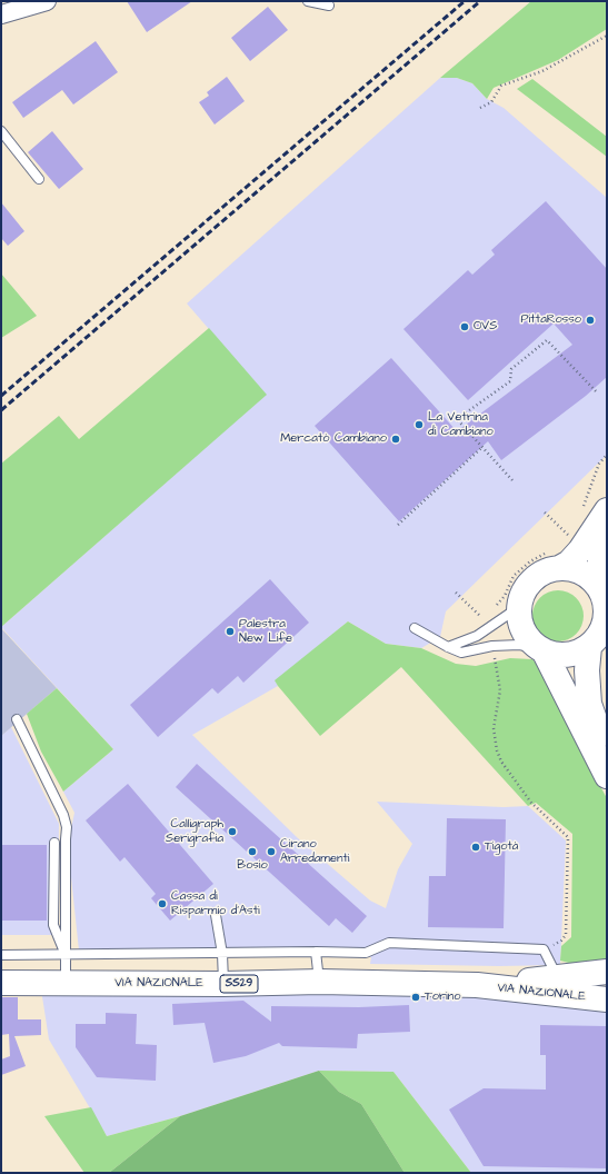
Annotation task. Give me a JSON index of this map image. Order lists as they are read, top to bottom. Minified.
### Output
{"streets":{"main road":["VIA NAZIONALE","SS29"]},"places":["PittaRosso","OVS","La Vetrina di Cambiano","Mercatò Cambiano","Palestra New Life","Calligraph Serigrafia","Tigotà","Bosio","Cirano Arredamenti","Cassa di Risparmio d'Asti","Torino"]}
